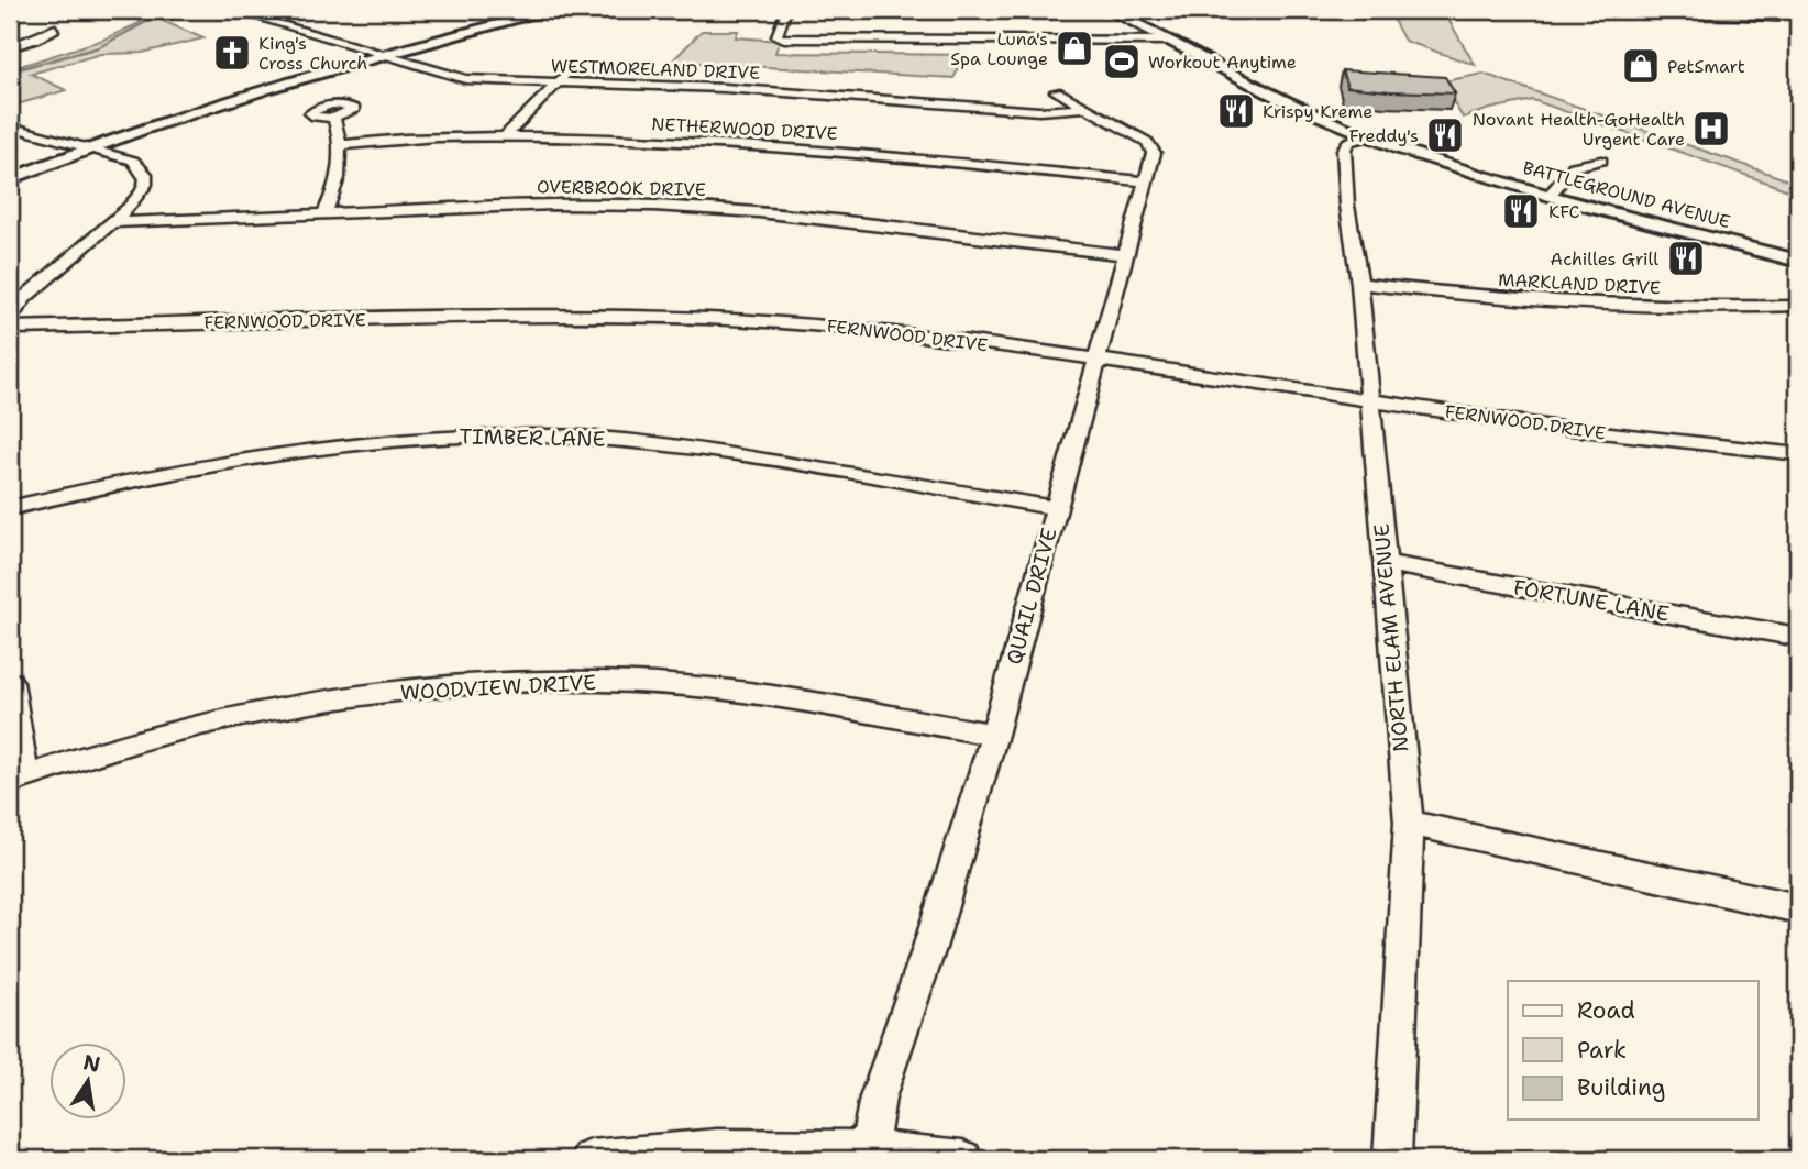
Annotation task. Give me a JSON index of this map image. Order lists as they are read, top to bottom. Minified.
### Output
{"streets":{"main road":["BATTLEGROUND AVENUE"],"street":["WESTMORELAND DRIVE","NETHERWOOD DRIVE","OVERBROOK DRIVE","MARKLAND DRIVE","FERNWOOD DRIVE","TIMBER LANE","QUAIL DRIVE","FORTUNE LANE","NORTH ELAM AVENUE","WOODVIEW DRIVE"]},"crossings":[["WESTMORELAND DRIVE","QUAIL DRIVE"],["NETHERWOOD DRIVE","QUAIL DRIVE"],["OVERBROOK DRIVE","QUAIL DRIVE"],["MARKLAND DRIVE","NORTH ELAM AVENUE"],["FERNWOOD DRIVE","QUAIL DRIVE"],["FERNWOOD DRIVE","NORTH ELAM AVENUE"],["TIMBER LANE","QUAIL DRIVE"],["QUAIL DRIVE","WOODVIEW DRIVE"],["FORTUNE LANE","NORTH ELAM AVENUE"]],"places":{"shop":["Luna's Spa Lounge","PetSmart"],"church":["King's Cross Church"],"sports":["Workout Anytime"],"restaurant":["Krispy Kreme","Freddy's","KFC","Achilles Grill"],"hospital":["Novant Health-GoHealth Urgent Care"]},"legend":["Road","Park","Building"],"north":"top"}
